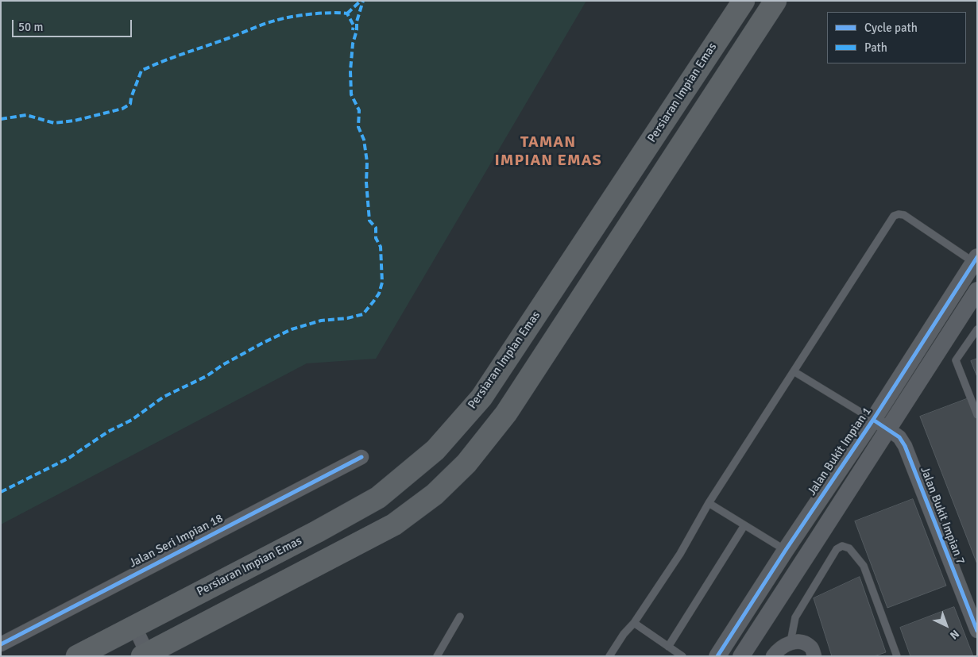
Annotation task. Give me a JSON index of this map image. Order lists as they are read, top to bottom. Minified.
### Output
{"streets":{"main road":["Persiaran Impian Emas"],"street":["Jalan Bukit Impian 1","Jalan Bukit Impian 7","Jalan Seri Impian 18"]},"crossings":[["Jalan Bukit Impian 1","Jalan Bukit Impian 7"]],"districts":["TAMAN IMPIAN EMAS"],"legend":["Cycle path","Path"],"scale_bar":"50 m","north":"bottom right"}
